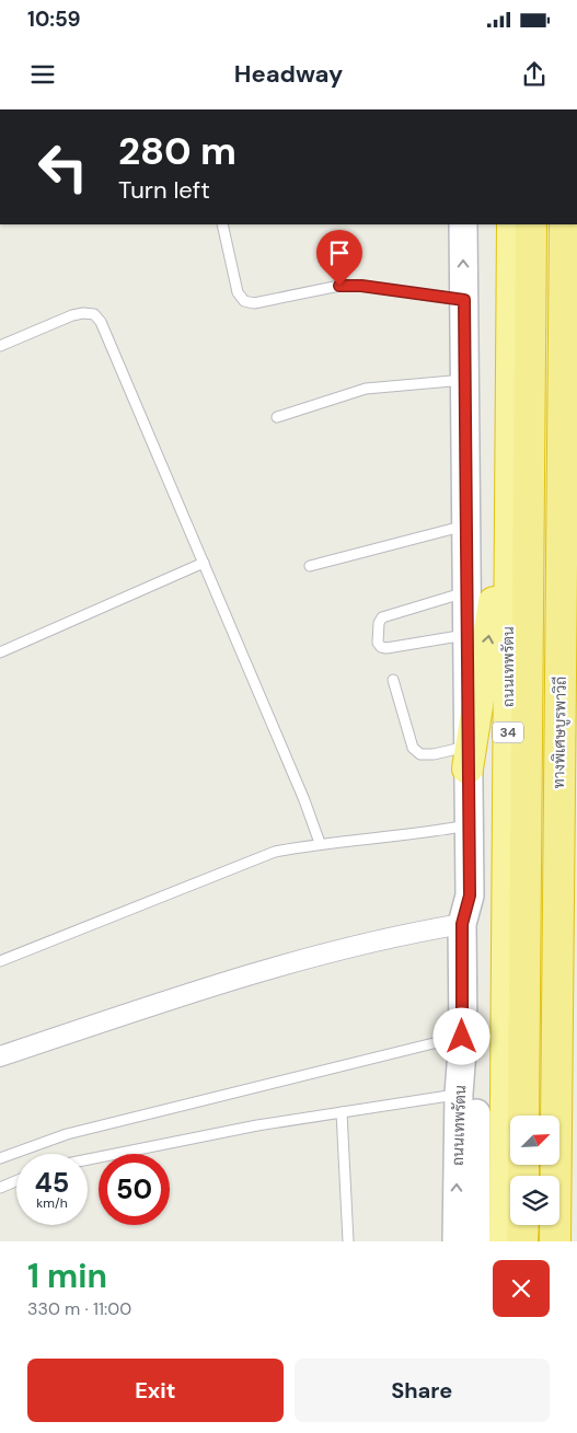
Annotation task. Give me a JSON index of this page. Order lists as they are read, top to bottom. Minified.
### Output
{"streets":{"highway":["ถนนเทพรัตน","34","ทางพิเศษบูรพาวิถี"]},"north":"top right","page":{"status":"10:59","header":"Headway","turn":["280 m","Turn left"],"speed":"45 km/h","limit":"50","heading":["1 min","330 m · 11:00"],"buttons":["Exit","Share"]}}
